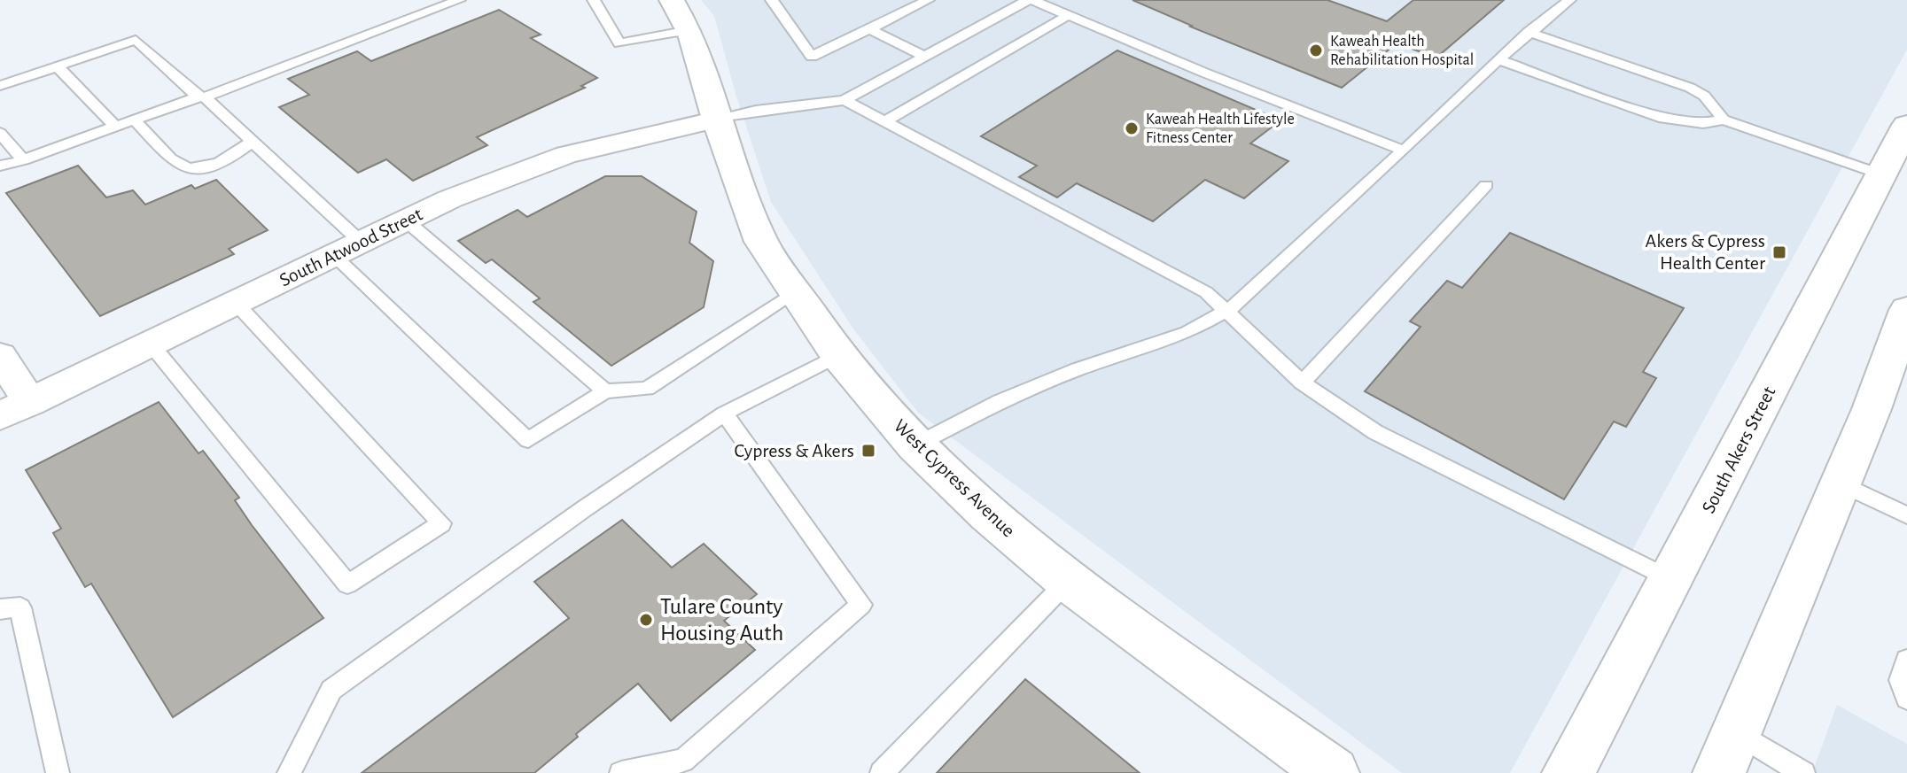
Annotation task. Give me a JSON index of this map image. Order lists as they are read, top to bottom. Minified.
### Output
{"streets":{"main road":["South Akers Street","West Cypress Avenue"],"street":["South Atwood Street"]},"crossings":[["South Atwood Street","West Cypress Avenue"]],"places":{"other":["Kaweah Health Rehabilitation Hospital","Kaweah Health Lifestyle Fitness Center","Tulare County Housing Auth"],"transit":["Akers & Cypress Health Center","Cypress & Akers"]}}
